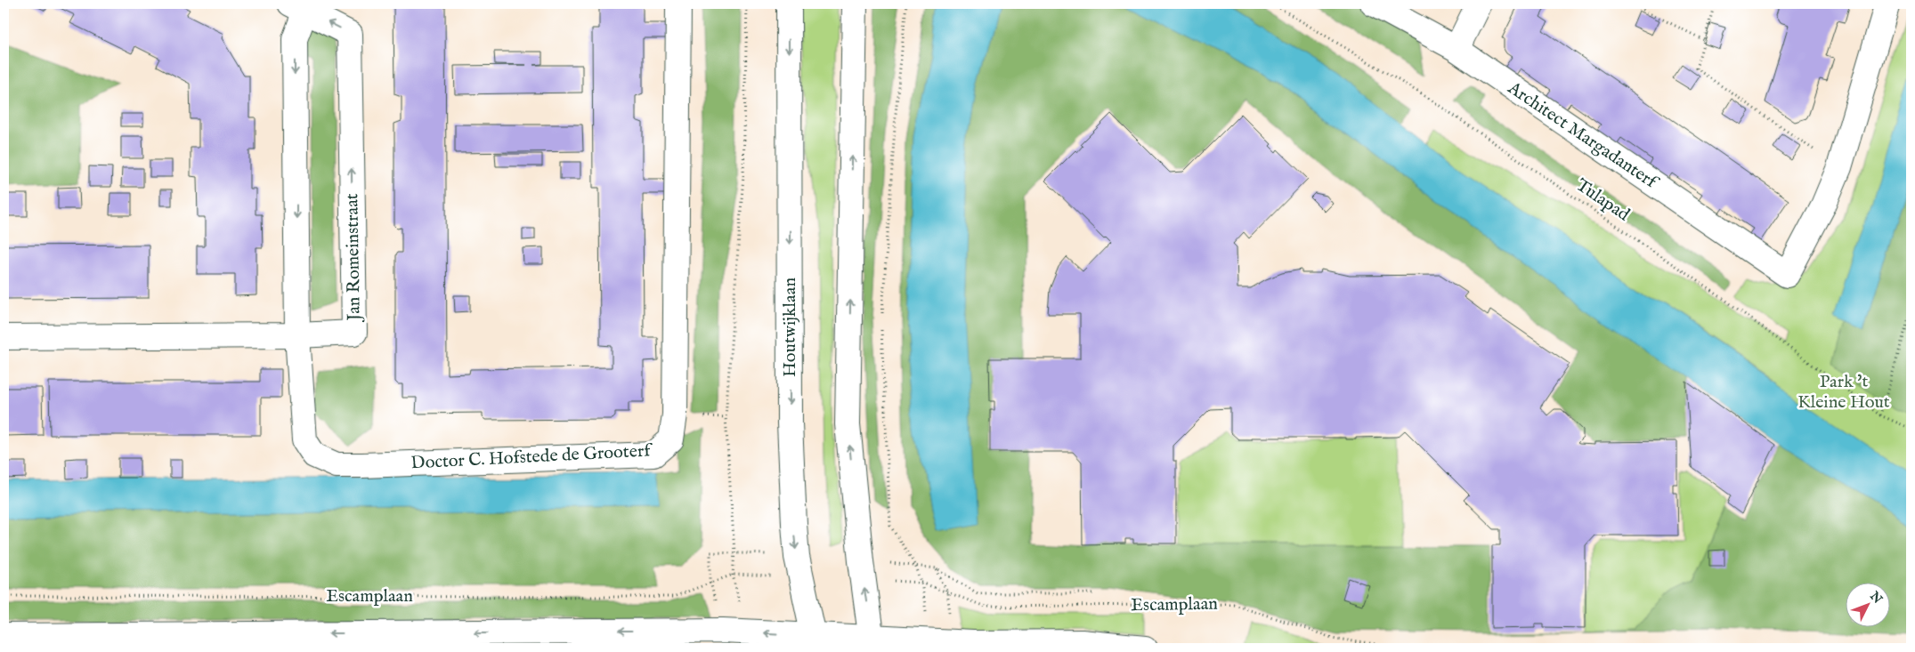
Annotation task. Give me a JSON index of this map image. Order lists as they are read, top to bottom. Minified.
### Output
{"streets":{"street":["Architect Margadanterf","Jan Romeinstraat","Houtwijklaan","Doctor C. Hofstede de Grooterf","Escamplaan"],"path":["Tulapad"]},"crossings":[["Jan Romeinstraat","Doctor C. Hofstede de Grooterf"],["Houtwijklaan","Escamplaan"]],"parks":["Park 't Kleine Hout"],"north":"top right"}
